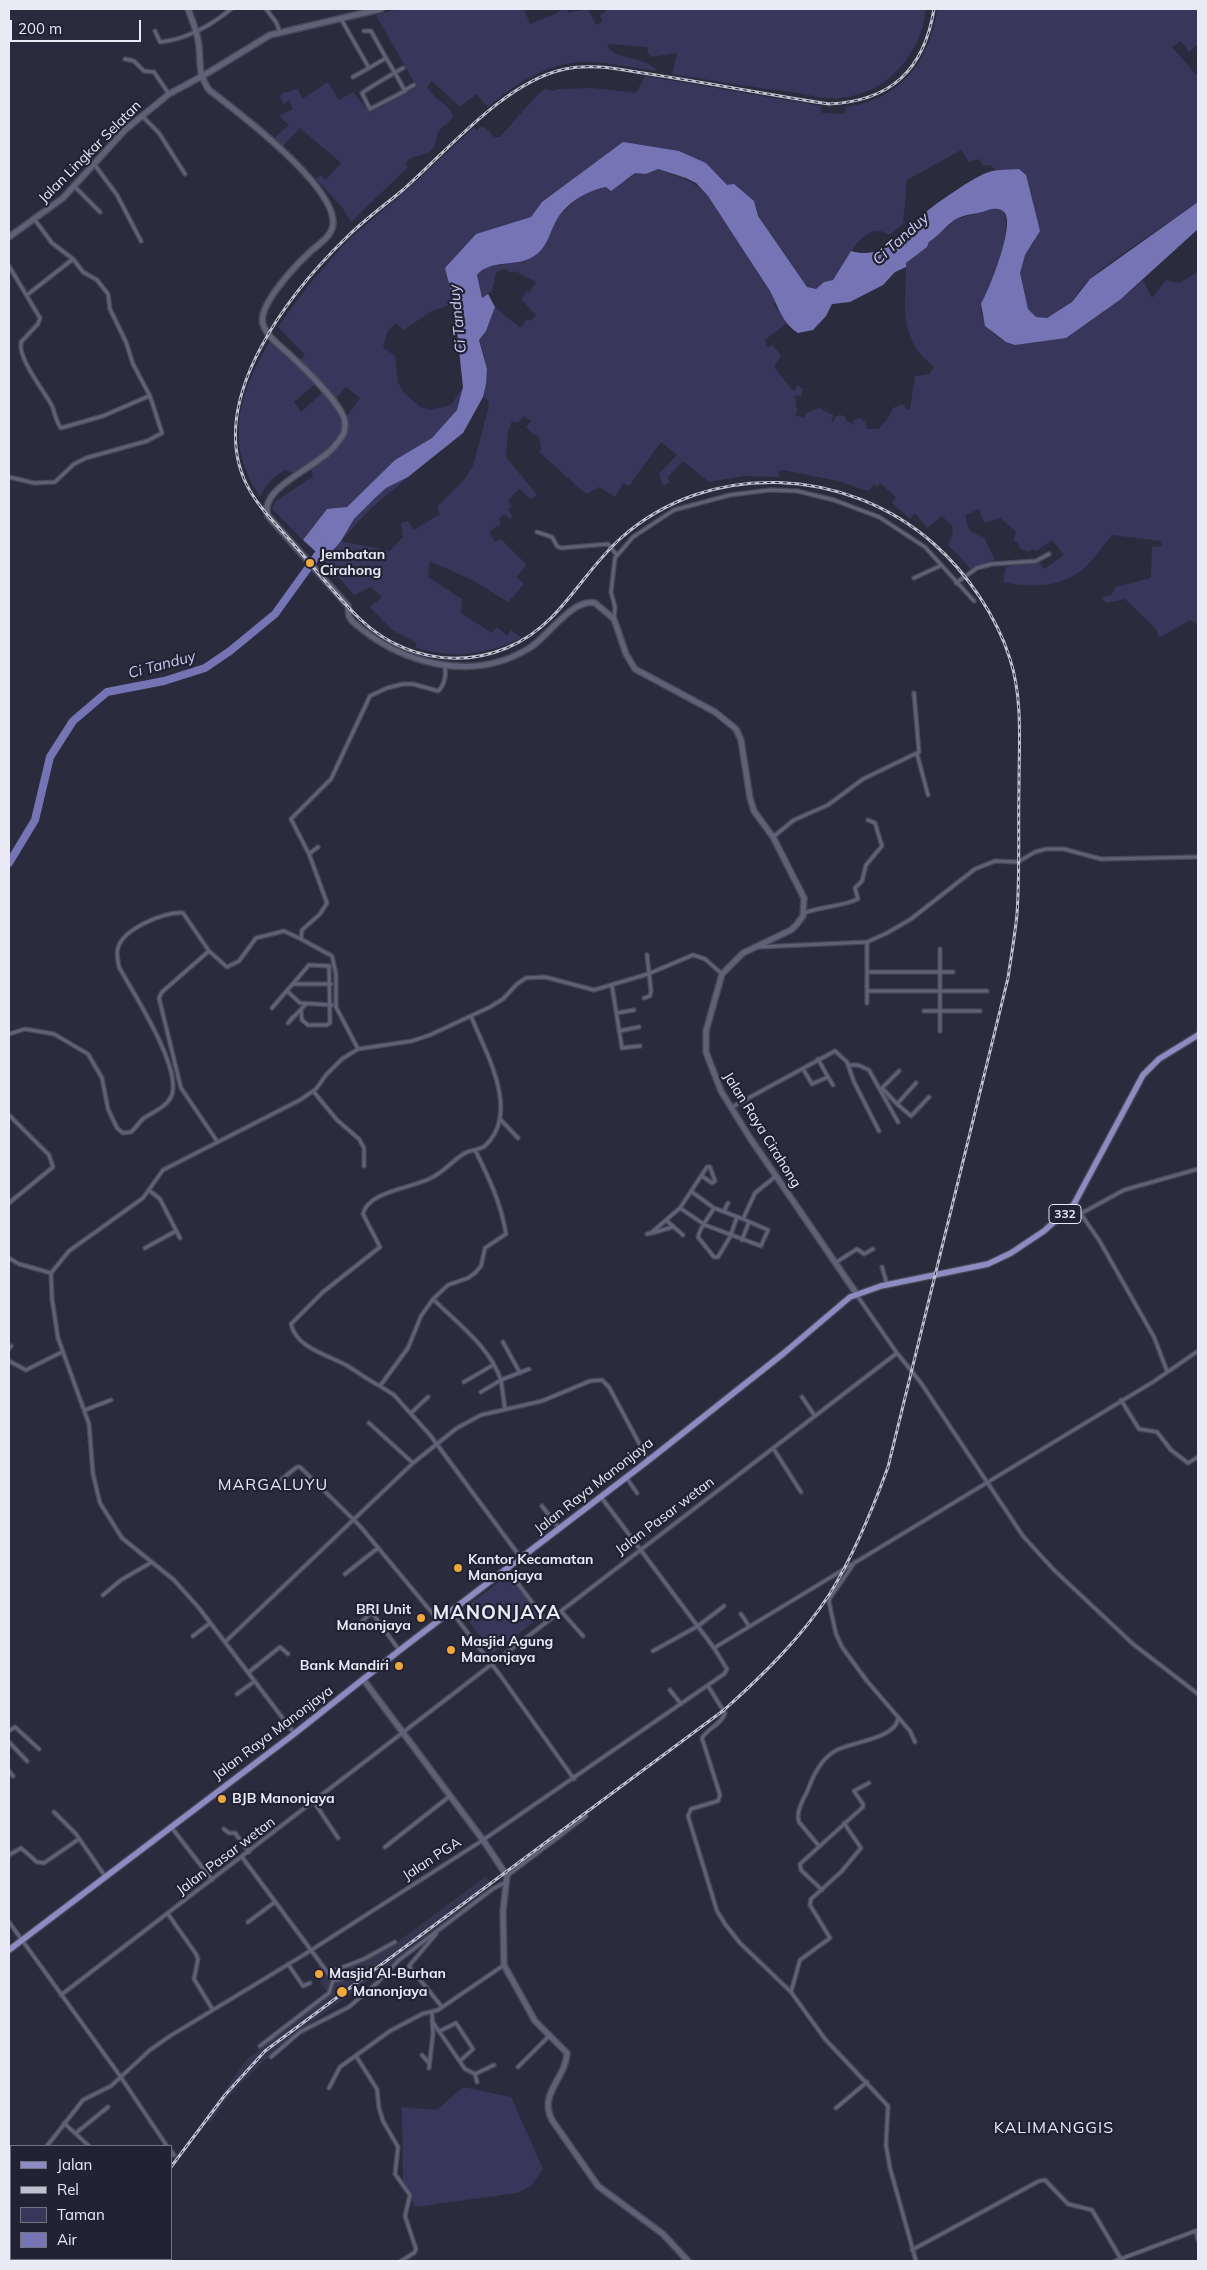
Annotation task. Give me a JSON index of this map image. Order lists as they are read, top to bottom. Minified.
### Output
{"streets":{"main road":["332","Jalan Raya Manonjaya"],"street":["Jalan Lingkar Selatan","Jalan Raya Cirahong","Jalan Pasar wetan","Jalan PGA"]},"crossings":[["Jalan Raya Cirahong","332"],["Jalan Raya Cirahong","Jalan Raya Manonjaya"],["332","Jalan Raya Manonjaya"]],"districts":["MARGALUYU","MANONJAYA","KALIMANGGIS"],"water":["Ci Tanduy"],"places":["Jembatan Cirahong","Kantor Kecamatan Manonjaya","BRI Unit Manonjaya","Masjid Agung Manonjaya","Bank Mandiri","BJB Manonjaya","Masjid Al-Burhan","Manonjaya"],"legend":["Jalan","Rel","Taman","Air"],"scale_bar":"200 m"}
